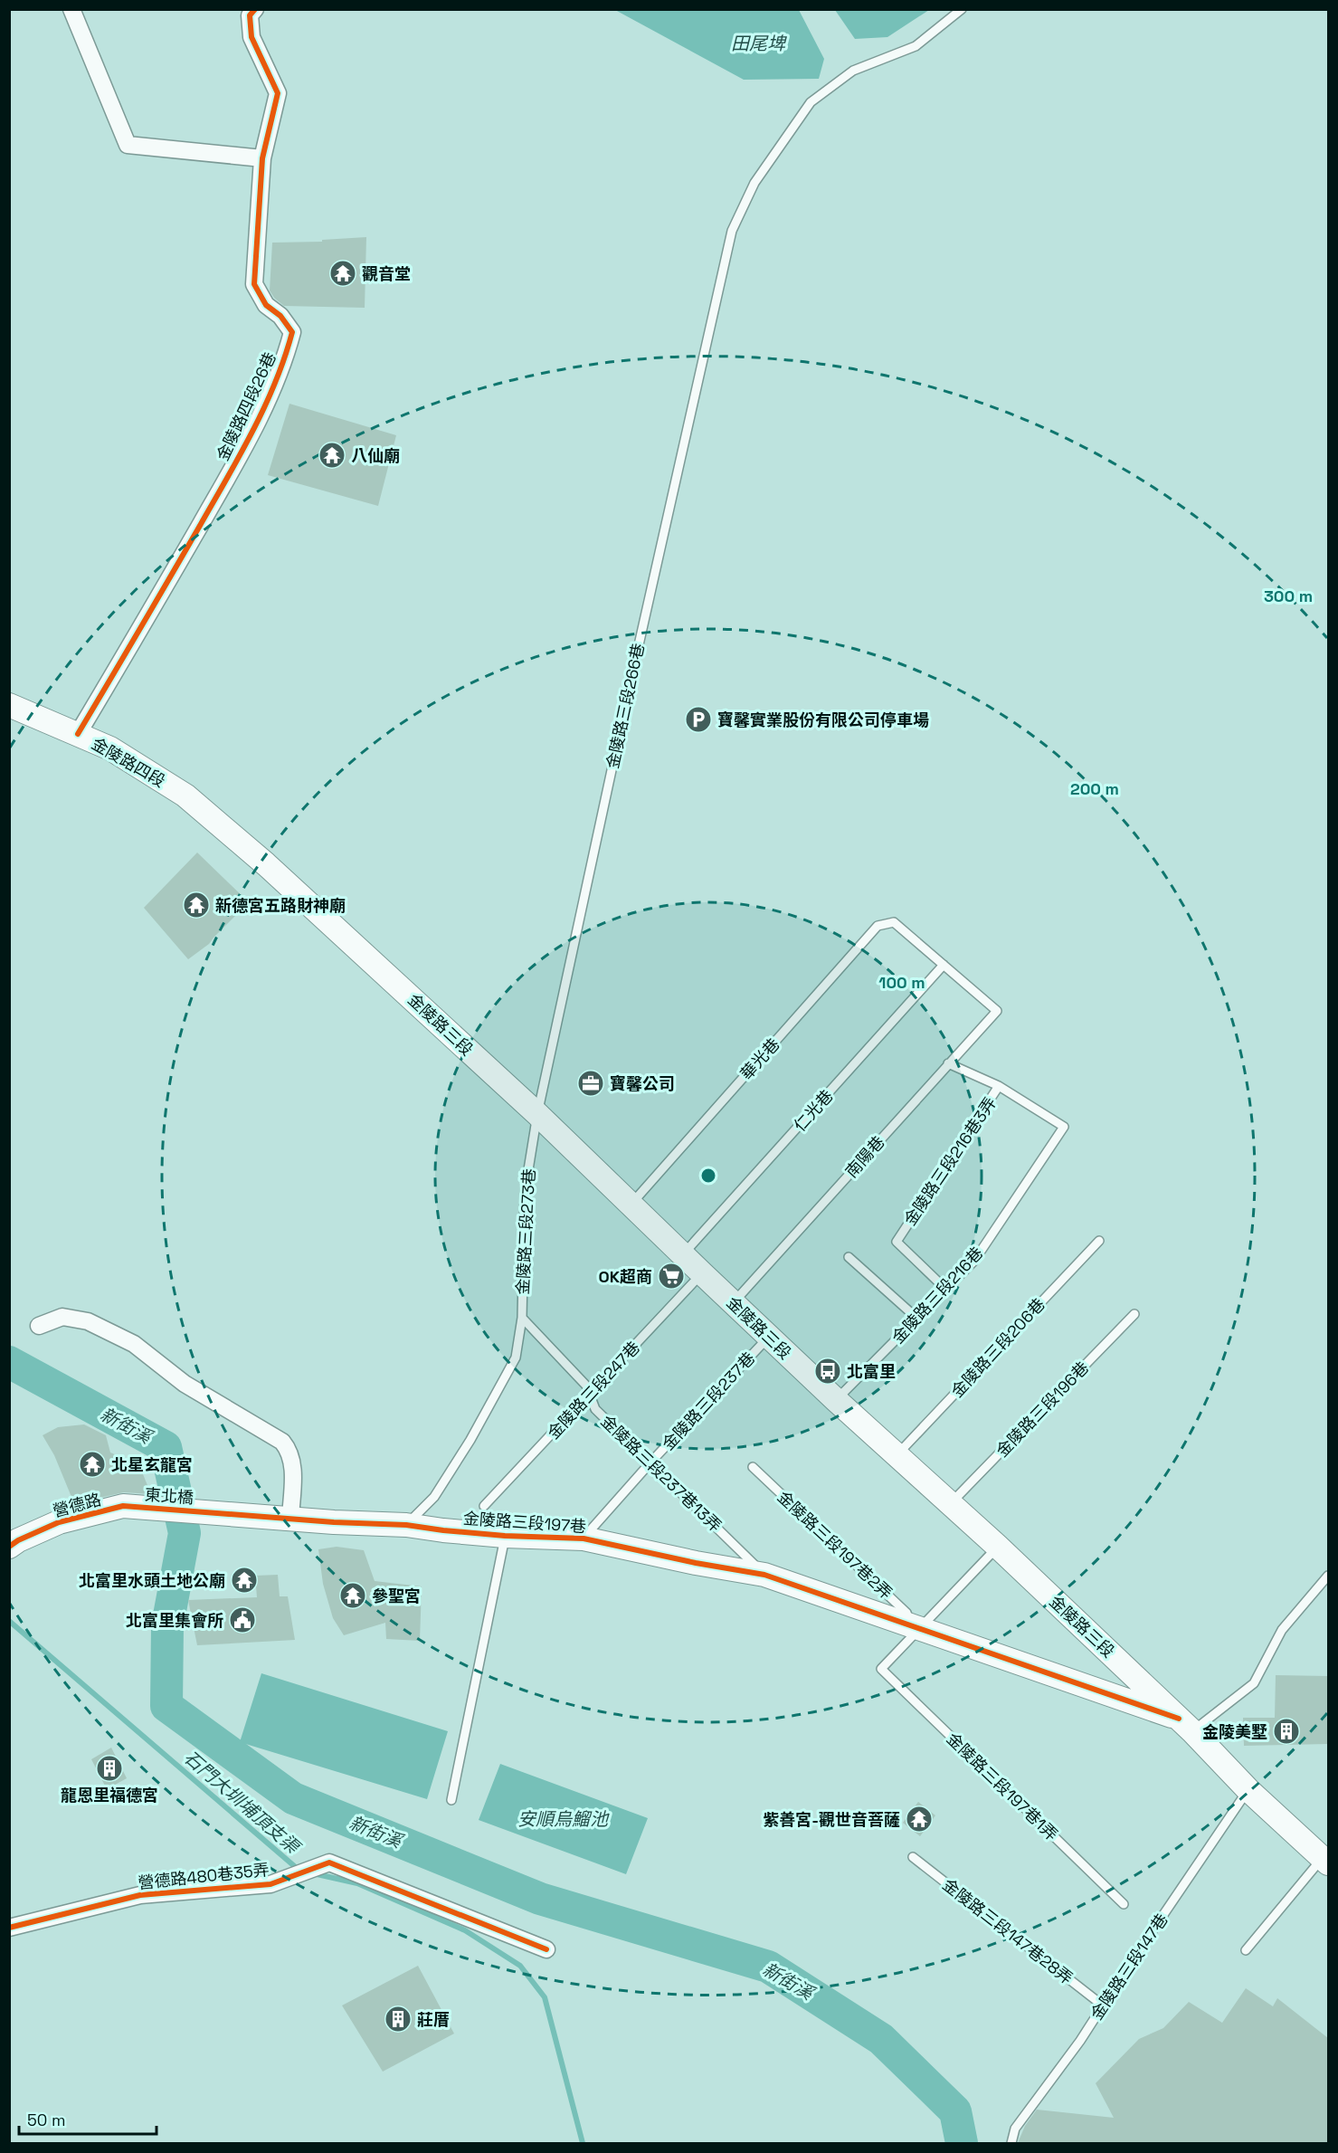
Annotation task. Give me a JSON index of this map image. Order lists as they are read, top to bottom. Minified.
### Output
{"streets":{"main road":["金陵路四段","金陵路三段","東北橋","營德路","金陵路三段197巷"],"street":["金陵路四段26巷","營德路480巷35弄"],"lane":["金陵路三段266巷","華光巷","仁光巷","南陽巷","金陵路三段216巷3弄","金陵路三段273巷","金陵路三段216巷","金陵路三段206巷","金陵路三段247巷","金陵路三段237巷","金陵路三段196巷","金陵路三段237巷13弄","金陵路三段197巷2弄","金陵路三段197巷1弄","金陵路三段147巷28弄","金陵路三段147巷"]},"crossings":[["金陵路四段26巷","金陵路四段"],["金陵路三段266巷","金陵路三段"],["金陵路三段266巷","金陵路三段273巷"],["金陵路四段","金陵路三段"],["金陵路三段","華光巷"],["金陵路三段","仁光巷"],["金陵路三段","南陽巷"],["金陵路三段","金陵路三段273巷"],["金陵路三段","金陵路三段216巷"],["金陵路三段","金陵路三段206巷"],["金陵路三段","金陵路三段247巷"],["金陵路三段","金陵路三段237巷"],["金陵路三段","金陵路三段196巷"],["金陵路三段","金陵路三段197巷"],["金陵路三段","金陵路三段147巷"],["華光巷","仁光巷"],["華光巷","南陽巷"],["仁光巷","南陽巷"],["金陵路三段216巷3弄","金陵路三段216巷"],["金陵路三段273巷","金陵路三段237巷13弄"],["金陵路三段273巷","金陵路三段197巷"],["金陵路三段247巷","金陵路三段237巷13弄"],["金陵路三段237巷","金陵路三段237巷13弄"],["金陵路三段237巷","金陵路三段197巷"],["金陵路三段237巷13弄","金陵路三段197巷"],["東北橋","營德路"],["東北橋","金陵路三段197巷"],["金陵路三段197巷","金陵路三段197巷2弄"],["金陵路三段197巷","金陵路三段197巷1弄"],["金陵路三段197巷2弄","金陵路三段197巷1弄"],["金陵路三段147巷28弄","金陵路三段147巷"]],"water":["田尾埤","新街溪","石門大圳埔頂支渠","安順烏鰡池"],"places":{"temple":["觀音堂","八仙廟","新德宮五路財神廟","北星玄龍宮","北富里水頭土地公廟","參聖宮","紫善宮-觀世音菩薩"],"parking":["寶馨實業股份有限公司停車場"],"office":["寶馨公司"],"supermarket":["OK超商"],"bus stop":["北富里"],"public building":["北富里集會所"],"building":["金陵美墅","龍恩里福德宮","莊厝"]},"scale_bar":"50 m","rings":["300 m","200 m","100 m"]}
